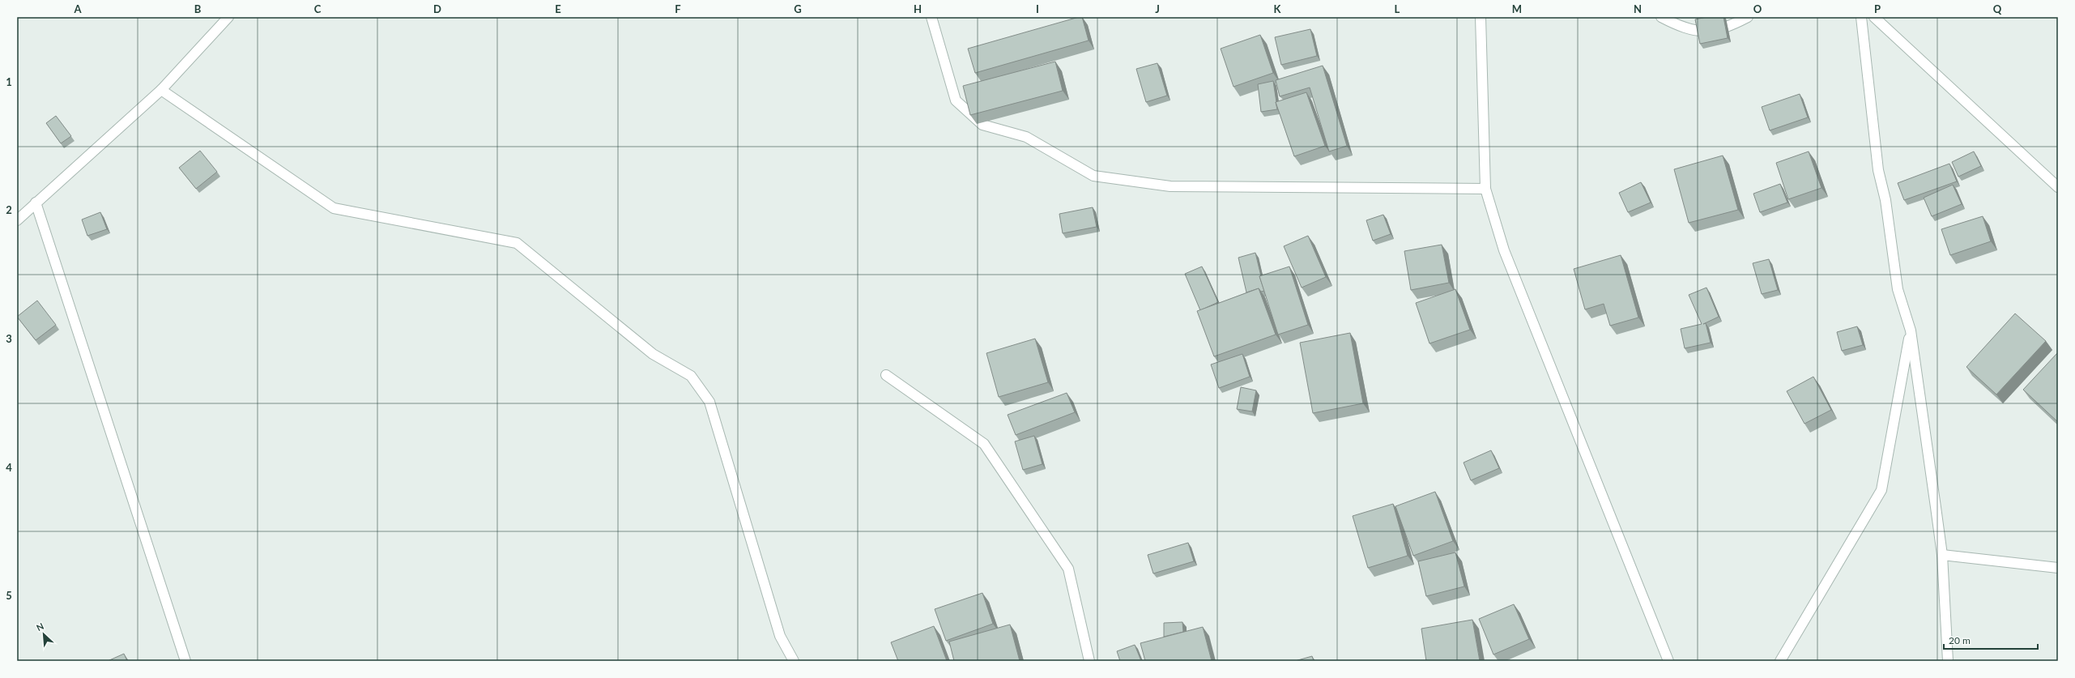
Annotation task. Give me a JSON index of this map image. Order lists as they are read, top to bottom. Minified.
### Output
{"scale_bar":"20 m","north":"top left","grid":{"columns":["A","B","C","D","E","F","G","H","I","J","K","L","M","N","O","P","Q"],"rows":["1","2","3","4","5"]}}
